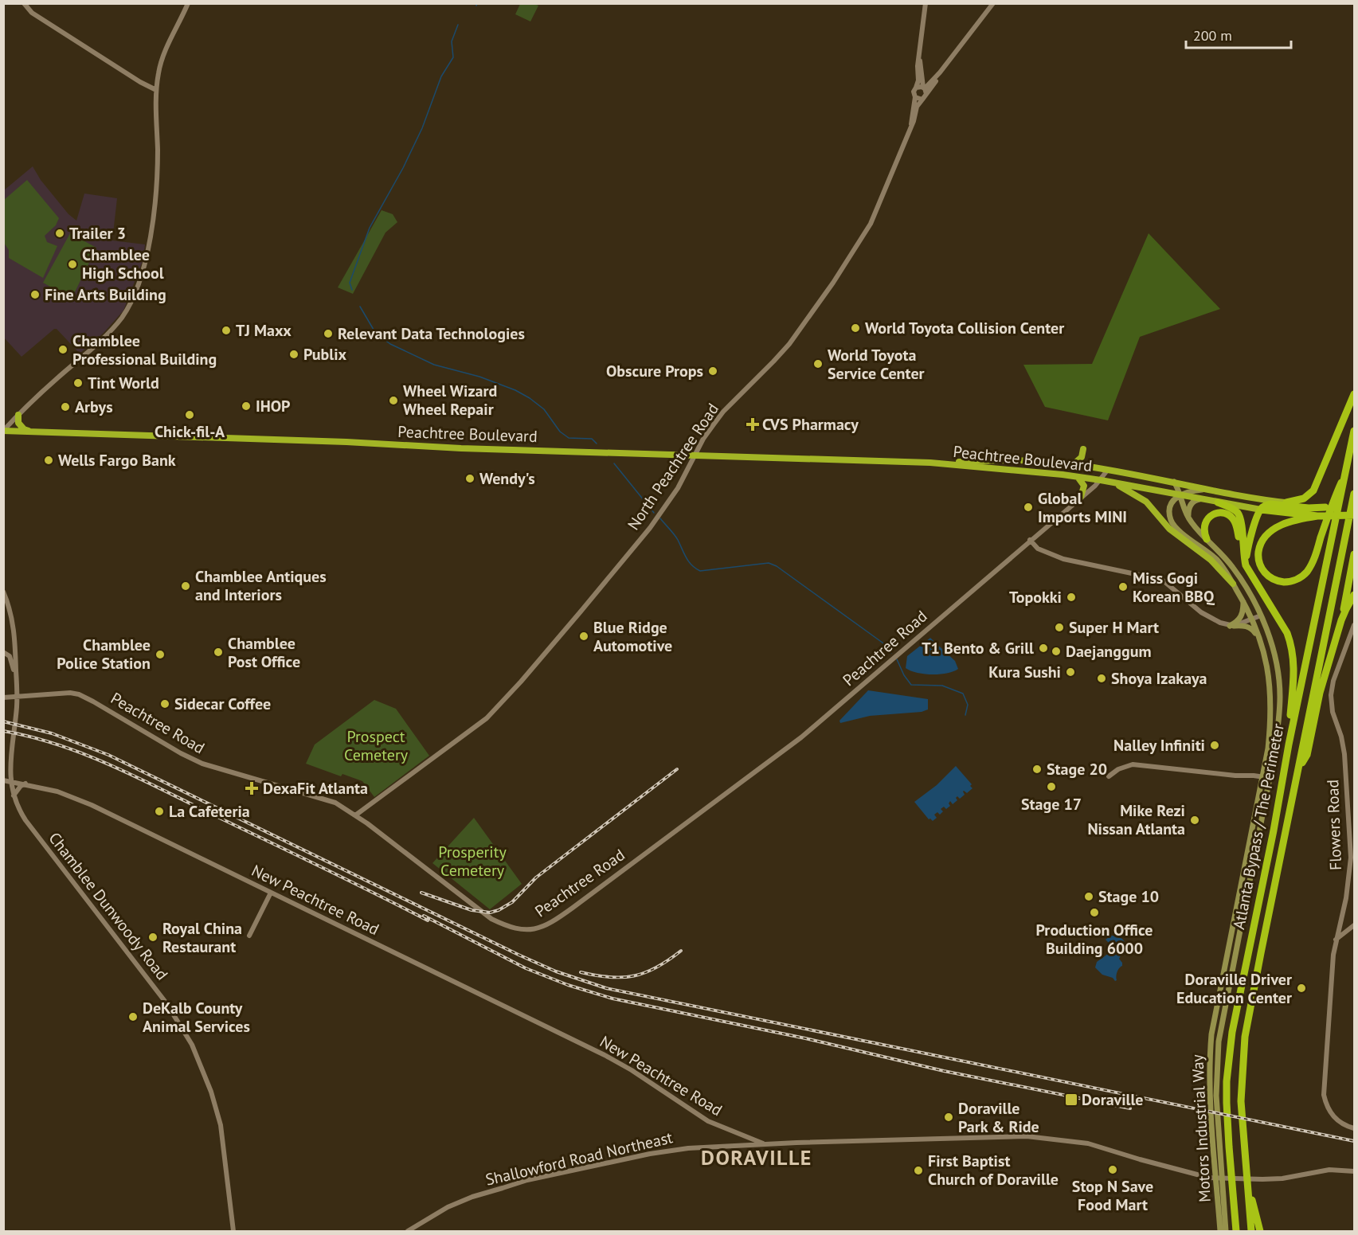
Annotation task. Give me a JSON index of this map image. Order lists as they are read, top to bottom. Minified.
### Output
{"streets":{"highway":["Peachtree Boulevard","Atlanta Bypass / The Perimeter"],"main road":["Motors Industrial Way"],"street":["North Peachtree Road","Peachtree Road","Flowers Road","New Peachtree Road","Chamblee Dunwoody Road","Shallowford Road Northeast"]},"crossings":[["Peachtree Boulevard","North Peachtree Road"],["Peachtree Boulevard","Peachtree Road"],["Peachtree Boulevard","Motors Industrial Way"],["North Peachtree Road","Peachtree Road"],["New Peachtree Road","Chamblee Dunwoody Road"],["New Peachtree Road","Shallowford Road Northeast"]],"districts":["DORAVILLE"],"parks":["Prospect Cemetery","Prosperity Cemetery"],"places":{"other":["Trailer 3","Chamblee High School","Fine Arts Building","World Toyota Collision Center","TJ Maxx","Relevant Data Technologies","Chamblee Professional Building","Publix","World Toyota Service Center","Obscure Props","Tint World","Wheel Wizard Wheel Repair","IHOP","Arbys","Chick-fil-A","Wells Fargo Bank","Wendy's","Global Imports MINI","Chamblee Antiques and Interiors","Miss Gogi Korean BBQ","Topokki","Super H Mart","Blue Ridge Automotive","T1 Bento & Grill","Daejanggum","Chamblee Post Office","Chamblee Police Station","Kura Sushi","Shoya Izakaya","Sidecar Coffee","Nalley Infiniti","Stage 20","Stage 17","La Cafeteria","Mike Rezi Nissan Atlanta","Stage 10","Production Office Building 6000","Royal China Restaurant","Doraville Driver Education Center","DeKalb County Animal Services","Doraville Park & Ride","Stop N Save Food Mart","First Baptist Church of Doraville"],"health":["CVS Pharmacy","DexaFit Atlanta"],"transit":["Doraville"]},"scale_bar":"200 m"}
